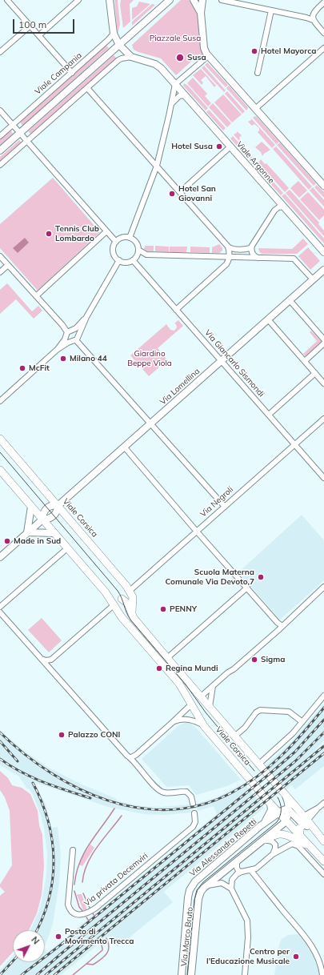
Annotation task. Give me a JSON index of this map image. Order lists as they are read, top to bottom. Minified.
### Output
{"streets":{"main road":["Via Negroli","Viale Corsica"],"street":["Viale Campania","Viale Argonne","Via Giancarlo Sismondi","Via Lomellina","Via Alessandro Repetti","Via privata Decemviri","Via Marco Bruto"]},"crossings":[["Via Giancarlo Sismondi","Via Lomellina"],["Via Giancarlo Sismondi","Via Negroli"],["Via Lomellina","Viale Corsica"],["Via Negroli","Viale Corsica"],["Viale Corsica","Via Alessandro Repetti"],["Via Alessandro Repetti","Via Marco Bruto"]],"parks":["Piazzale Susa","Giardino Beppe Viola"],"places":["Hotel Mayorca","Susa","Hotel Susa","Hotel San Giovanni","Tennis Club Lombardo","Milano 44","McFit","Made in Sud","Scuola Materna Comunale Via Devoto,7","PENNY","Sigma","Regina Mundi","Palazzo CONI","Posto di Movimento Trecca","Centro per l'Educazione Musicale"],"scale_bar":"100 m","north":"top right"}
